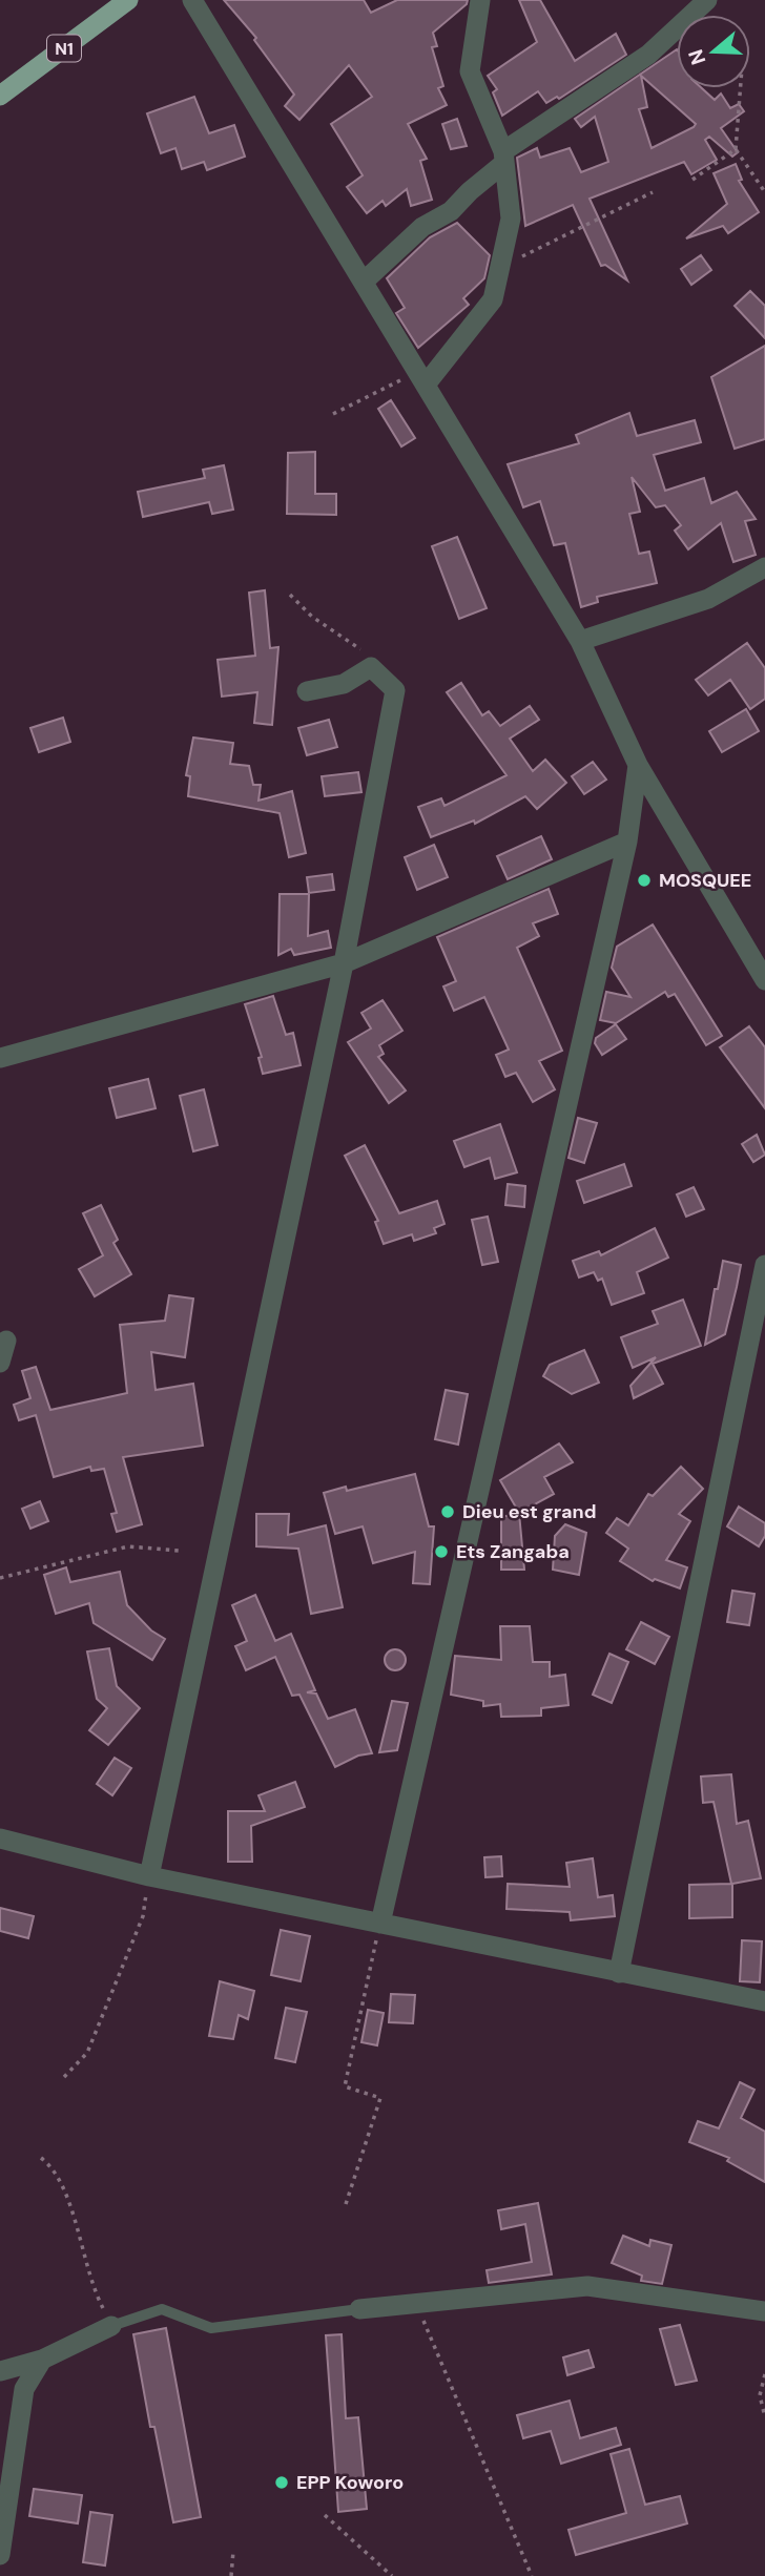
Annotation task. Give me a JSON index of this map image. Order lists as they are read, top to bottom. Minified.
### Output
{"streets":{"highway":["N1"]},"places":["MOSQUEE","Dieu est grand","Ets Zangaba","EPP Koworo"],"north":"left"}
